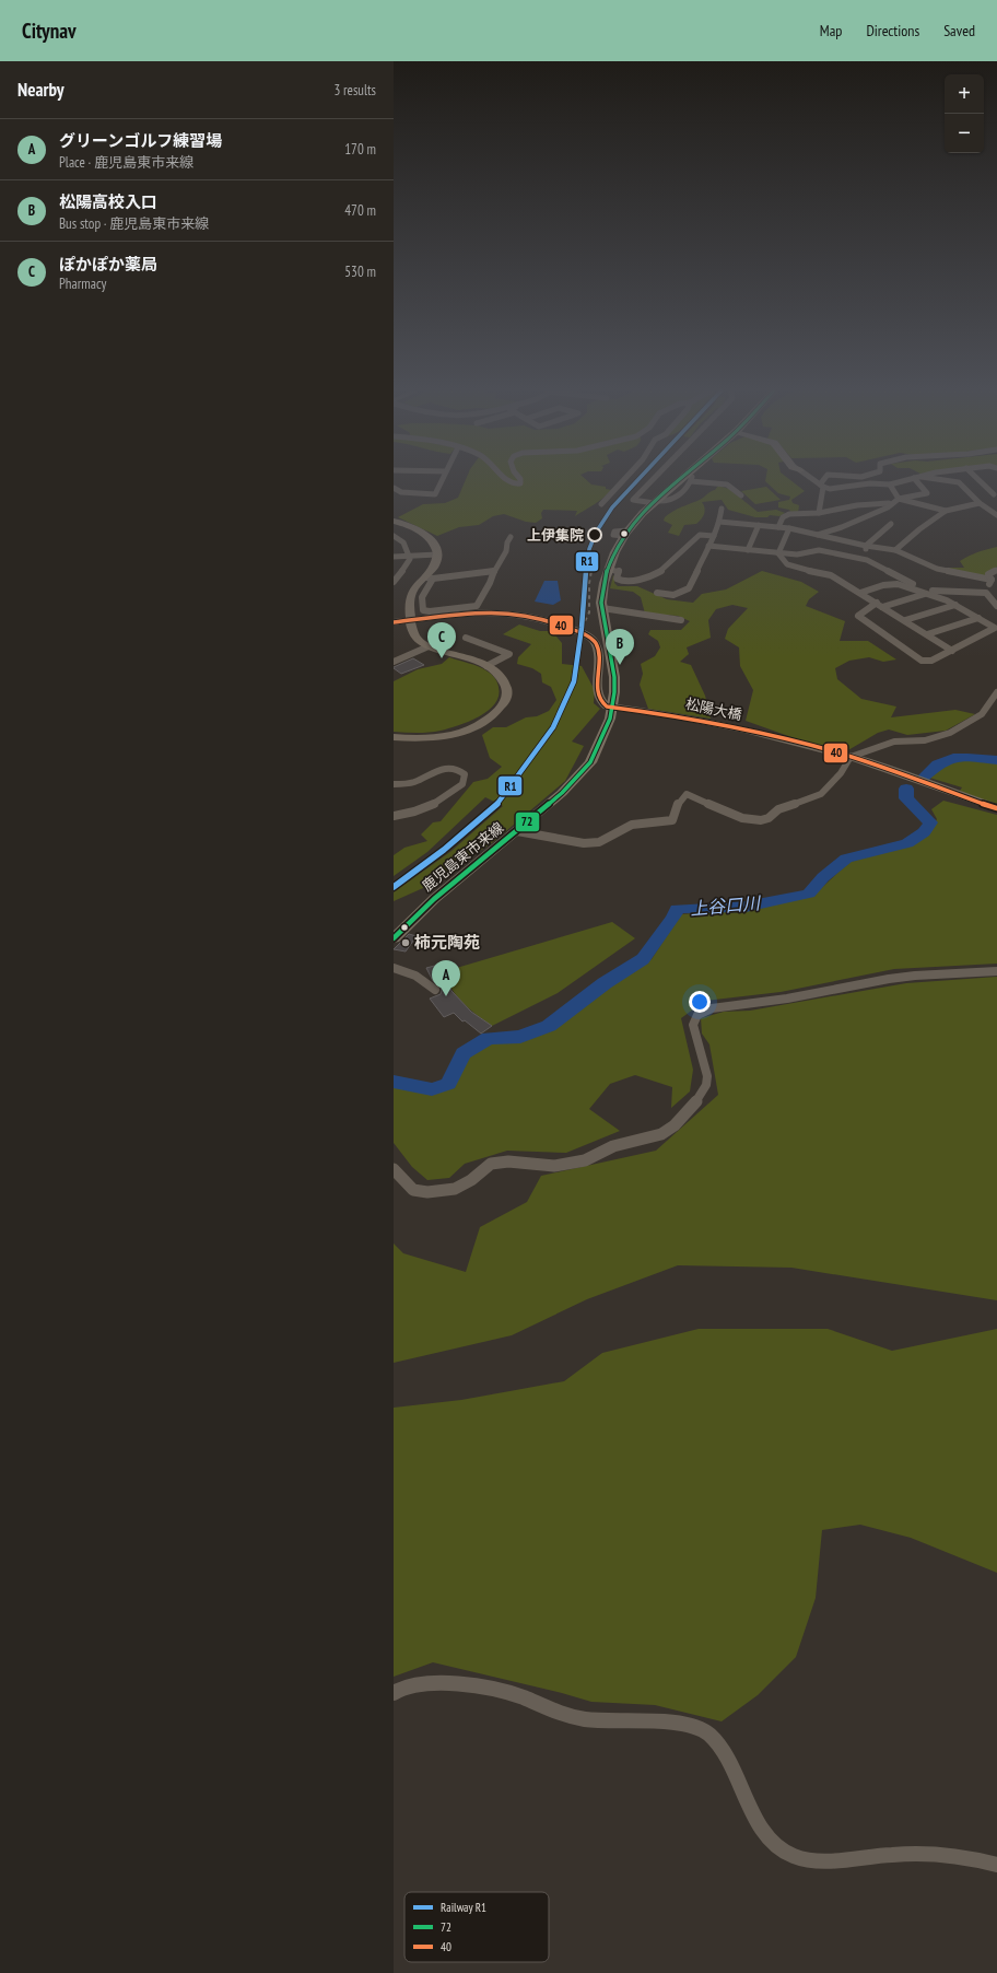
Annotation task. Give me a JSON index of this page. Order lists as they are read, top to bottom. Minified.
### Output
{"streets":{"main road":["鹿児島東市来線"],"street":["松陽大橋"]},"crossings":[["松陽大橋","鹿児島東市来線"]],"water":["上谷口川"],"places":["上伊集院","柿元陶苑"],"lines":["rail line R1","transit line 72","transit line 40"],"legend":["Railway R1","72","40"],"page":{"header":"Citynav","nav":["Map","Directions","Saved"],"heading":["Nearby","3 results"],"map_buttons":["+","−"],"list":[{"mark":"A","name":"グリーンゴルフ練習場","note":"Place · 鹿児島東市来線","value":"170 m"},{"mark":"B","name":"松陽高校入口","note":"Bus stop · 鹿児島東市来線","value":"470 m"},{"mark":"C","name":"ぽかぽか薬局","note":"Pharmacy","value":"530 m"}],"pins":["C","B","A"]}}
